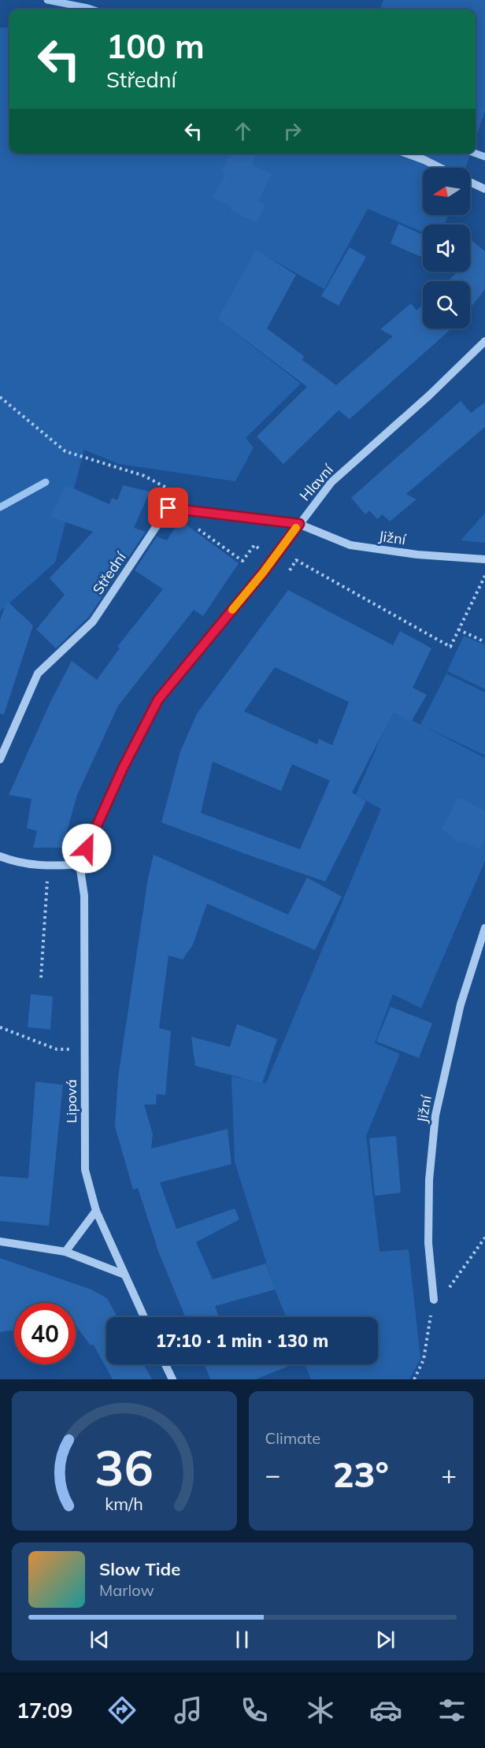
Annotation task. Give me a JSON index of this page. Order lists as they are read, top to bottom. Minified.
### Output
{"streets":{"street":["Hlavní","Jižní","Střední","Lipová"]},"crossings":[["Hlavní","Jižní"],["Hlavní","Lipová"]],"north":"left","page":{"turn":["100 m","Střední"],"limit":"40","trip":"17:10 · 1 min · 130 m","tile":"Climate","heat":["−","23°","+"],"song":["Slow Tide","Marlow"],"tabs":"17:09","gauge":["36","km/h"]}}
